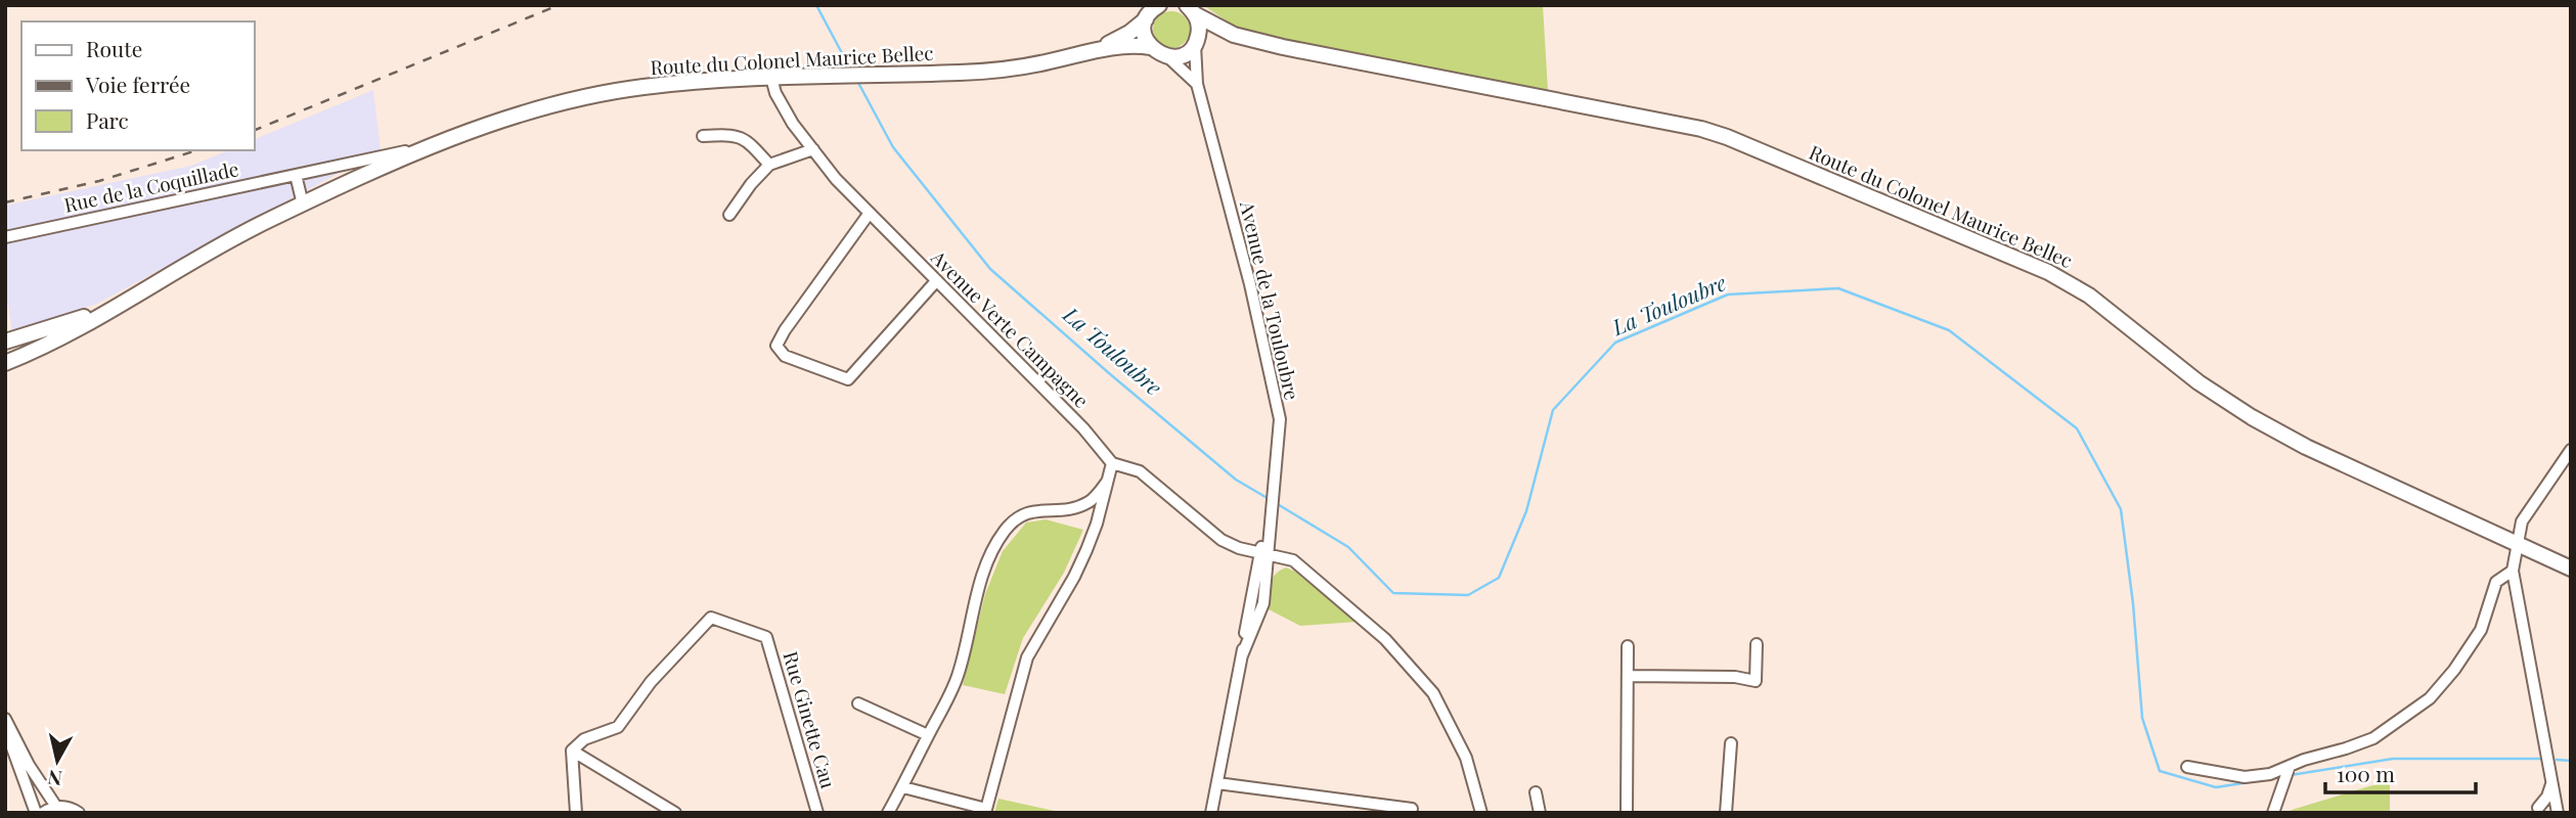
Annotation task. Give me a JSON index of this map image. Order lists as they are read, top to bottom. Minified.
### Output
{"streets":{"main road":["Route du Colonel Maurice Bellec"],"street":["Rue de la Coquillade","Avenue de la Touloubre","Avenue Verte Campagne","Rue Ginette Cau"]},"crossings":[["Route du Colonel Maurice Bellec","Rue de la Coquillade"],["Route du Colonel Maurice Bellec","Avenue de la Touloubre"],["Route du Colonel Maurice Bellec","Avenue Verte Campagne"],["Avenue de la Touloubre","Avenue Verte Campagne"]],"water":["La Touloubre"],"legend":["Route","Voie ferrée","Parc"],"scale_bar":"100 m","north":"bottom"}
